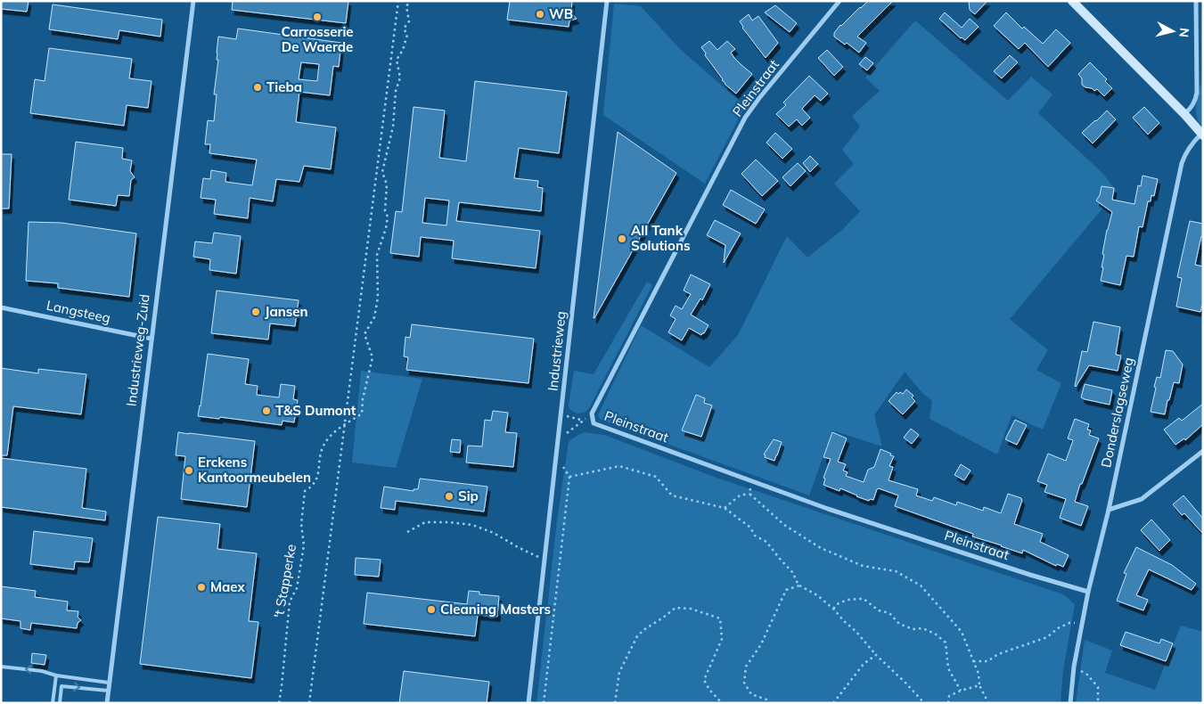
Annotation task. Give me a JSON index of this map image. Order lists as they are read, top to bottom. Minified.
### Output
{"streets":{"street":["Pleinstraat","Langsteeg","Industrieweg-Zuid","Industrieweg","Donderslagseweg"],"path":["'t Stapperke"]},"crossings":[["Pleinstraat","Donderslagseweg"],["Langsteeg","Industrieweg-Zuid"]],"places":["WB","Carrosserie De Waerde","Tieba","All Tank Solutions","Jansen","T&S Dumont","Erckens Kantoormeubelen","Sip","Maex","Cleaning Masters"],"north":"right"}
